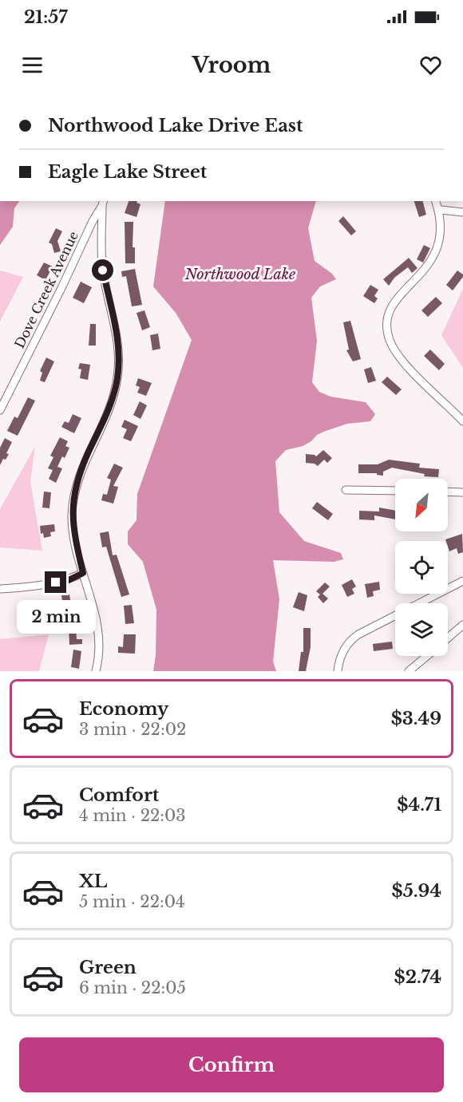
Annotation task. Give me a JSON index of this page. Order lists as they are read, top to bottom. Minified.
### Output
{"streets":{"street":["Dove Creek Avenue"]},"water":["Northwood Lake"],"north":"bottom left","page":{"status":"21:57","header":"Vroom","banner":["Northwood Lake Drive East","Eagle Lake Street"],"bubble":"2 min","list":[{"name":"Economy","note":"3 min · 22:02","value":"$3.49"},{"name":"Comfort","note":"4 min · 22:03","value":"$4.71"},{"name":"XL","note":"5 min · 22:04","value":"$5.94"},{"name":"Green","note":"6 min · 22:05","value":"$2.74"}],"buttons":"Confirm"}}
